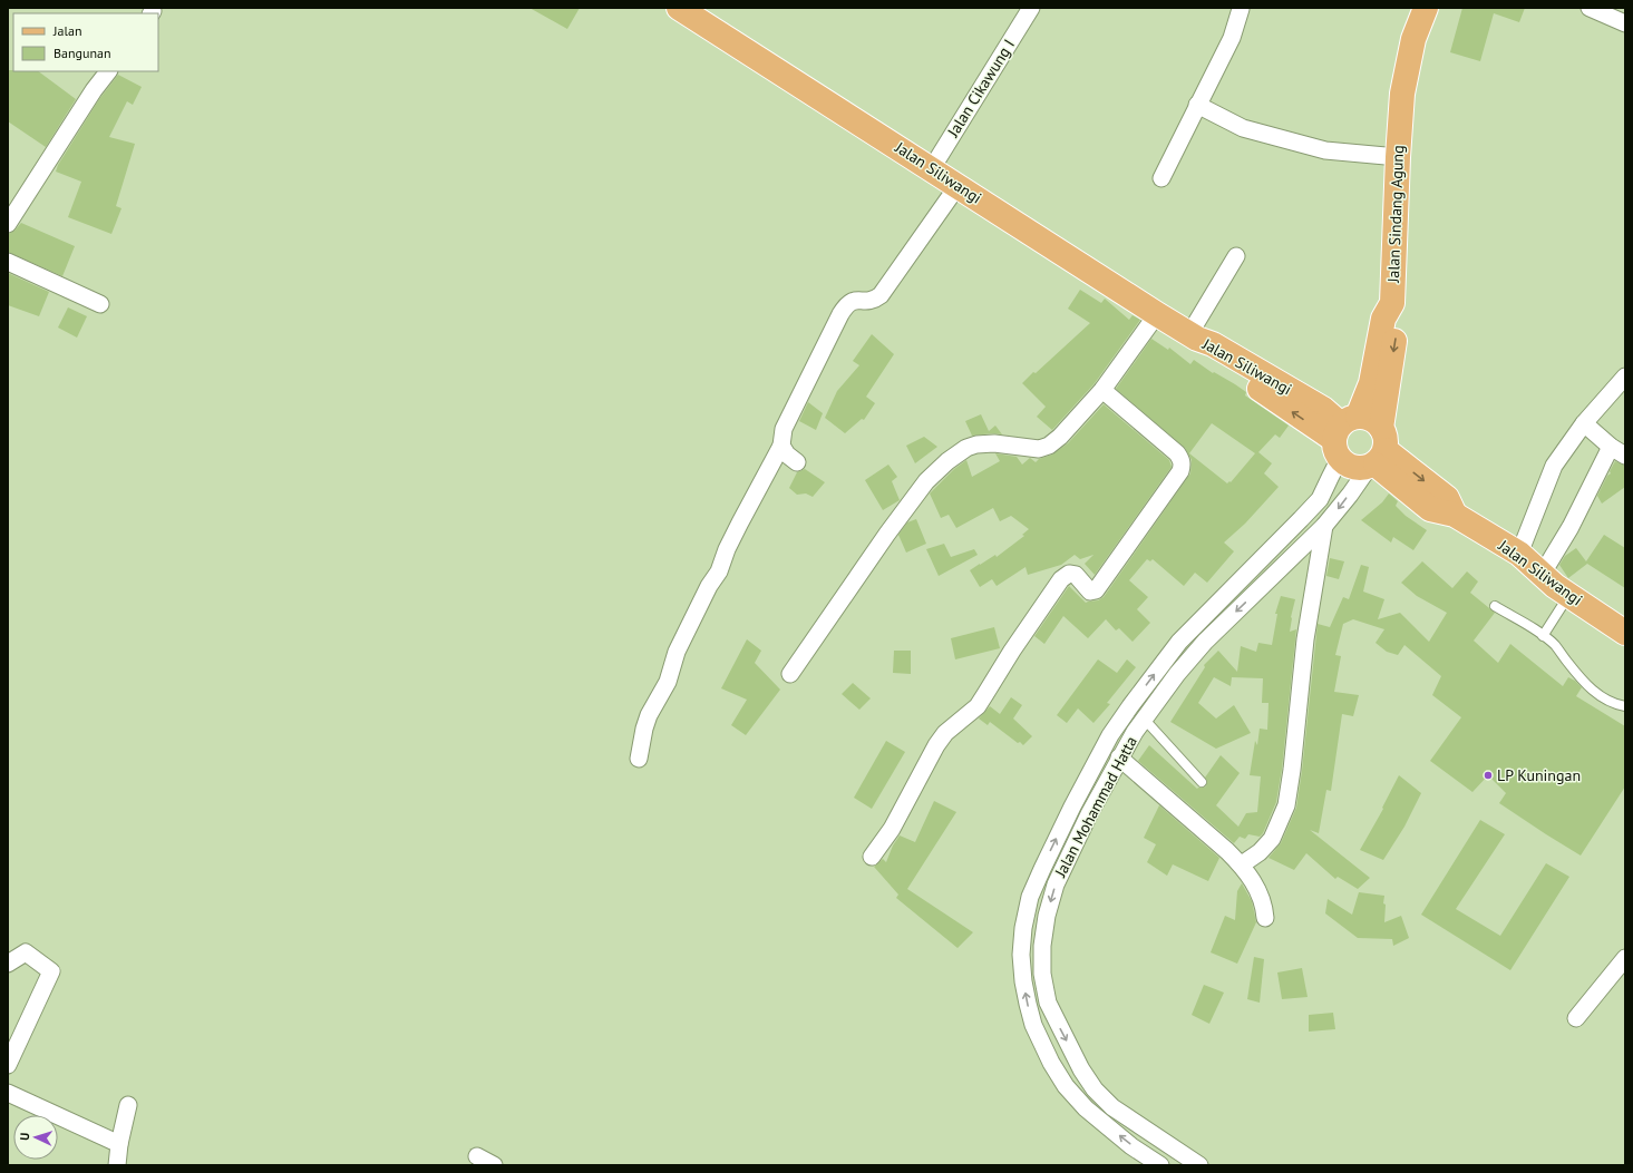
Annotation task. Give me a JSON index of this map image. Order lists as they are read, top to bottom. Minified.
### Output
{"streets":{"main road":["Jalan Siliwangi","Jalan Sindang Agung"],"street":["Jalan Cikawung I","Jalan Mohammad Hatta"]},"crossings":[["Jalan Cikawung I","Jalan Siliwangi"],["Jalan Siliwangi","Jalan Sindang Agung"],["Jalan Siliwangi","Jalan Mohammad Hatta"],["Jalan Sindang Agung","Jalan Mohammad Hatta"]],"places":["LP Kuningan"],"legend":["Jalan","Bangunan"],"north":"left"}
